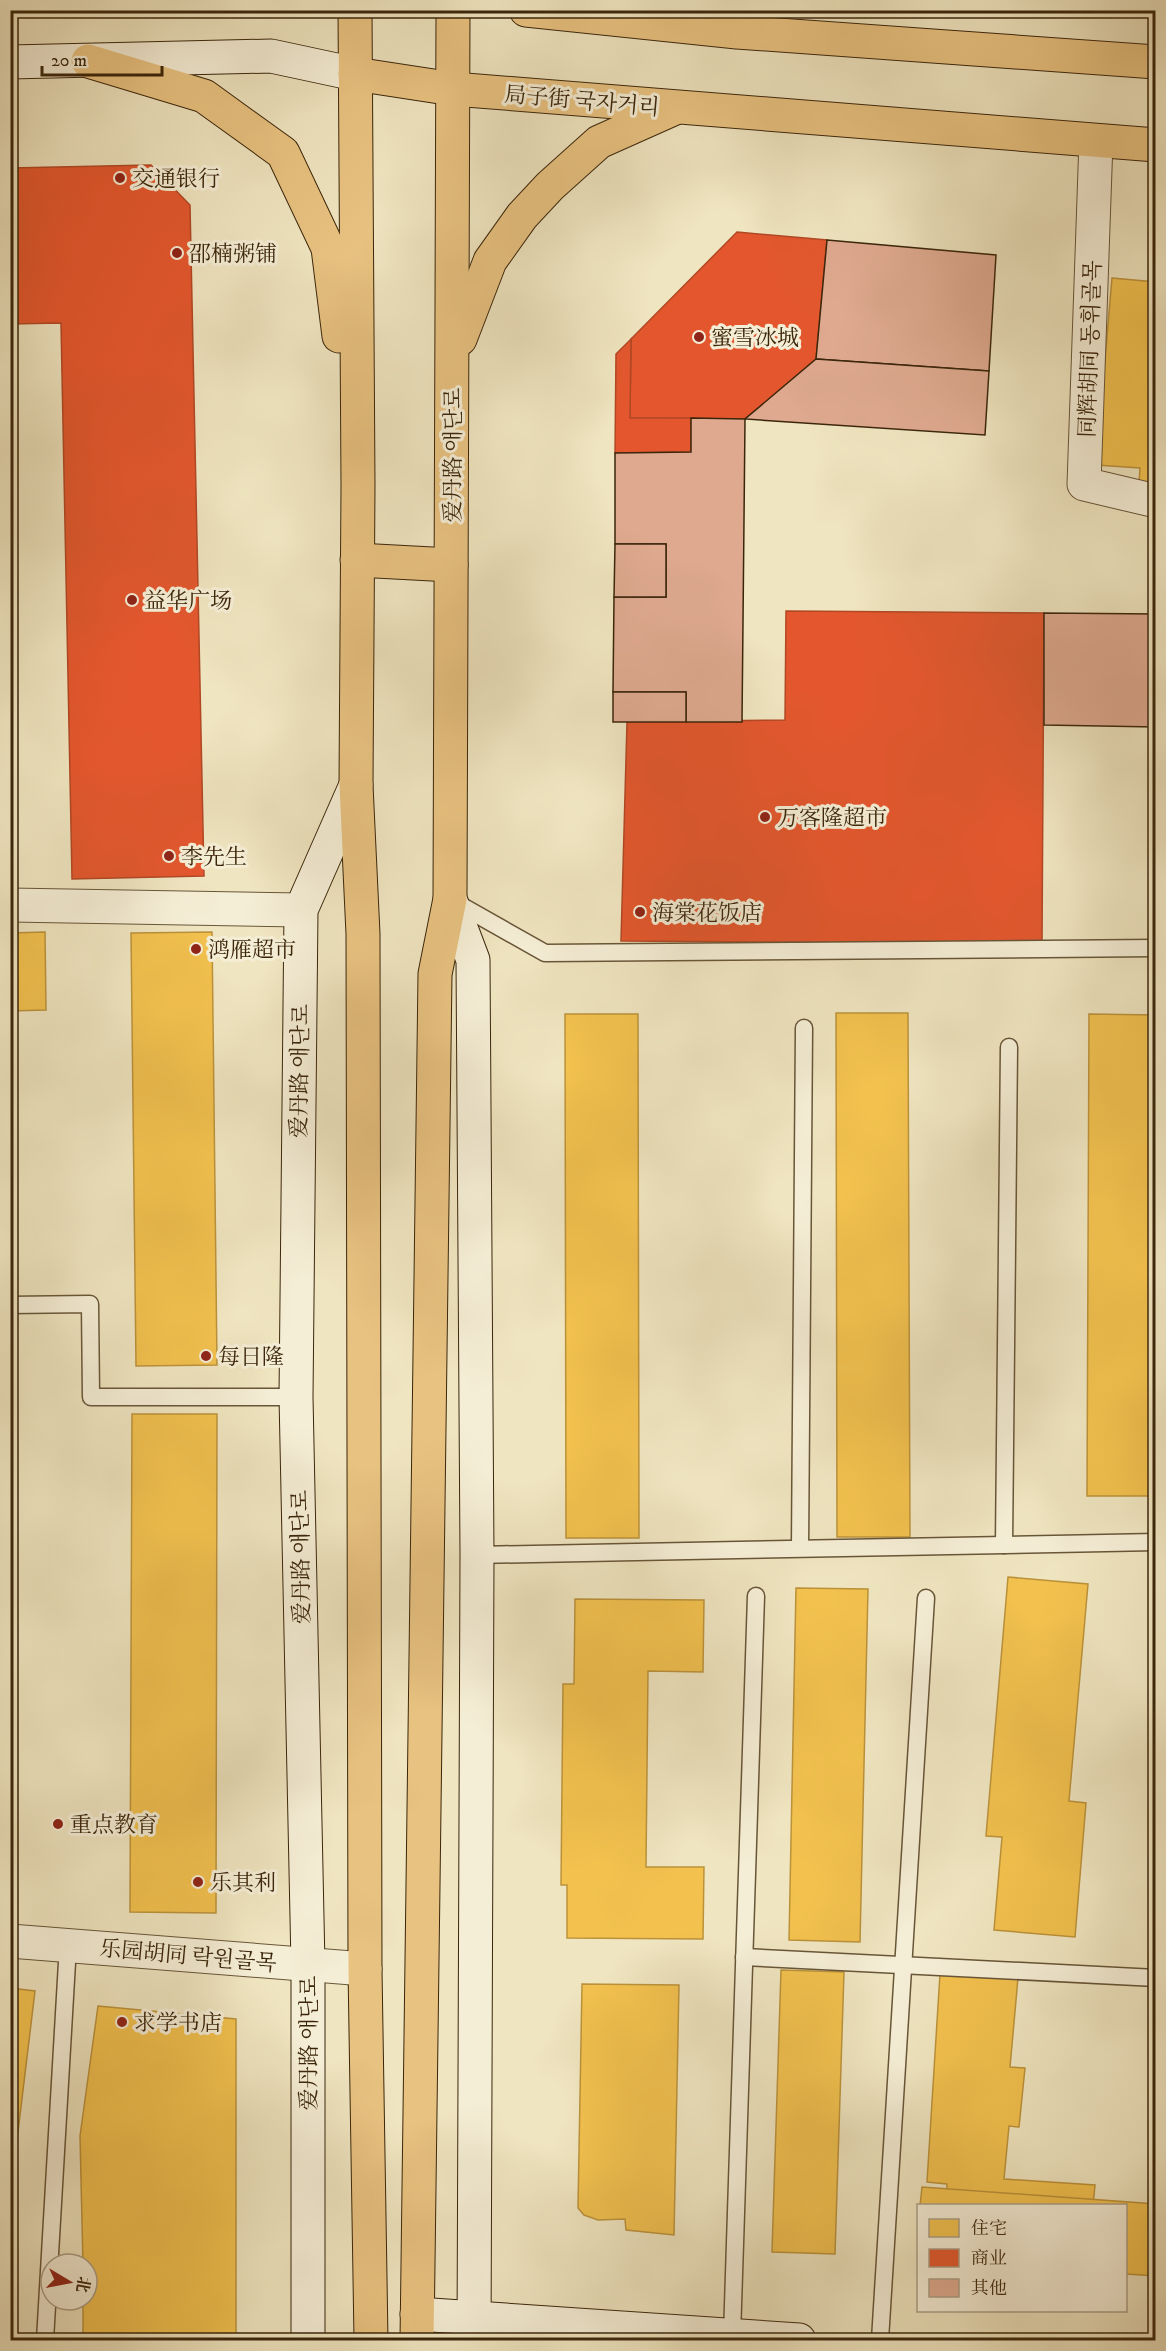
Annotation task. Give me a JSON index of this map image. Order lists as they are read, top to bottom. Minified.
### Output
{"streets":{"main road":["局子街 국자거리","爱丹路 애단로"],"street":["同辉胡同 동휘골목","乐园胡同 락원골목"]},"crossings":[["局子街 국자거리","同辉胡同 동휘골목"],["局子街 국자거리","爱丹路 애단로"],["爱丹路 애단로","乐园胡同 락원골목"]],"places":["交通银行","邵楠粥铺","蜜雪冰城","益华广场","万客隆超市","李先生","海棠花饭店","鸿雁超市","每日隆","重点教育","乐其利","求学书店"],"legend":["住宅","商业","其他"],"scale_bar":"20 m","north":"right"}
